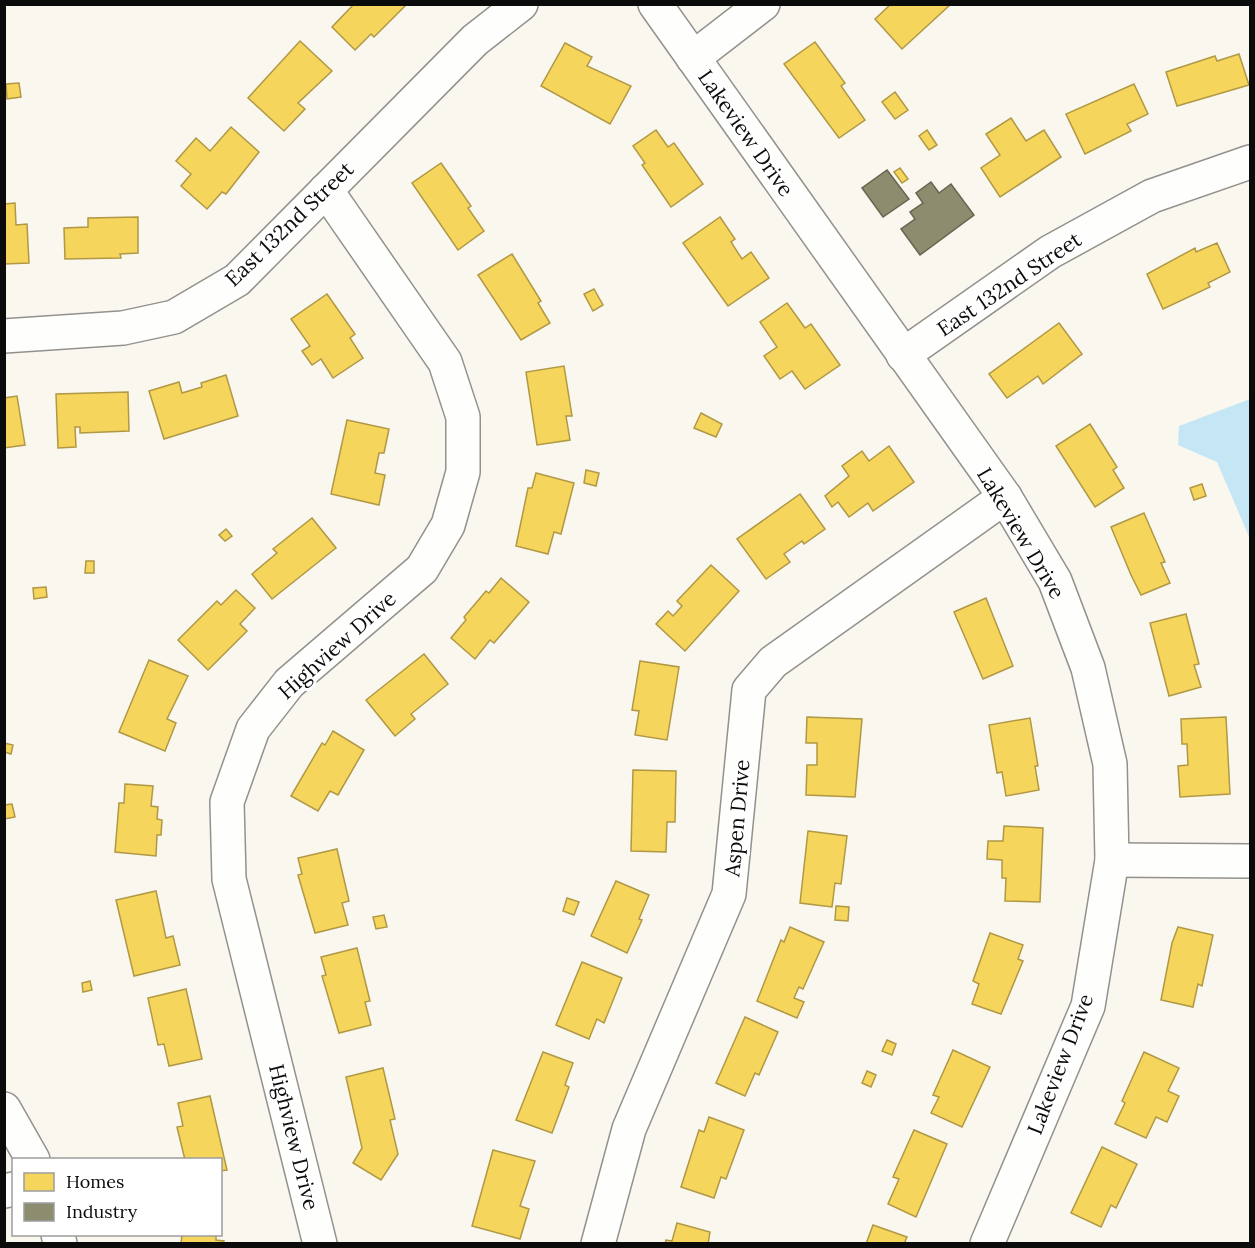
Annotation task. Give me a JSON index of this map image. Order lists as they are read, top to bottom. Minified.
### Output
{"streets":{"street":["Lakeview Drive","East 132nd Street","Highview Drive","Aspen Drive"]},"crossings":[["Lakeview Drive","East 132nd Street"],["Lakeview Drive","Aspen Drive"],["East 132nd Street","Highview Drive"]],"legend":["Homes","Industry"]}
